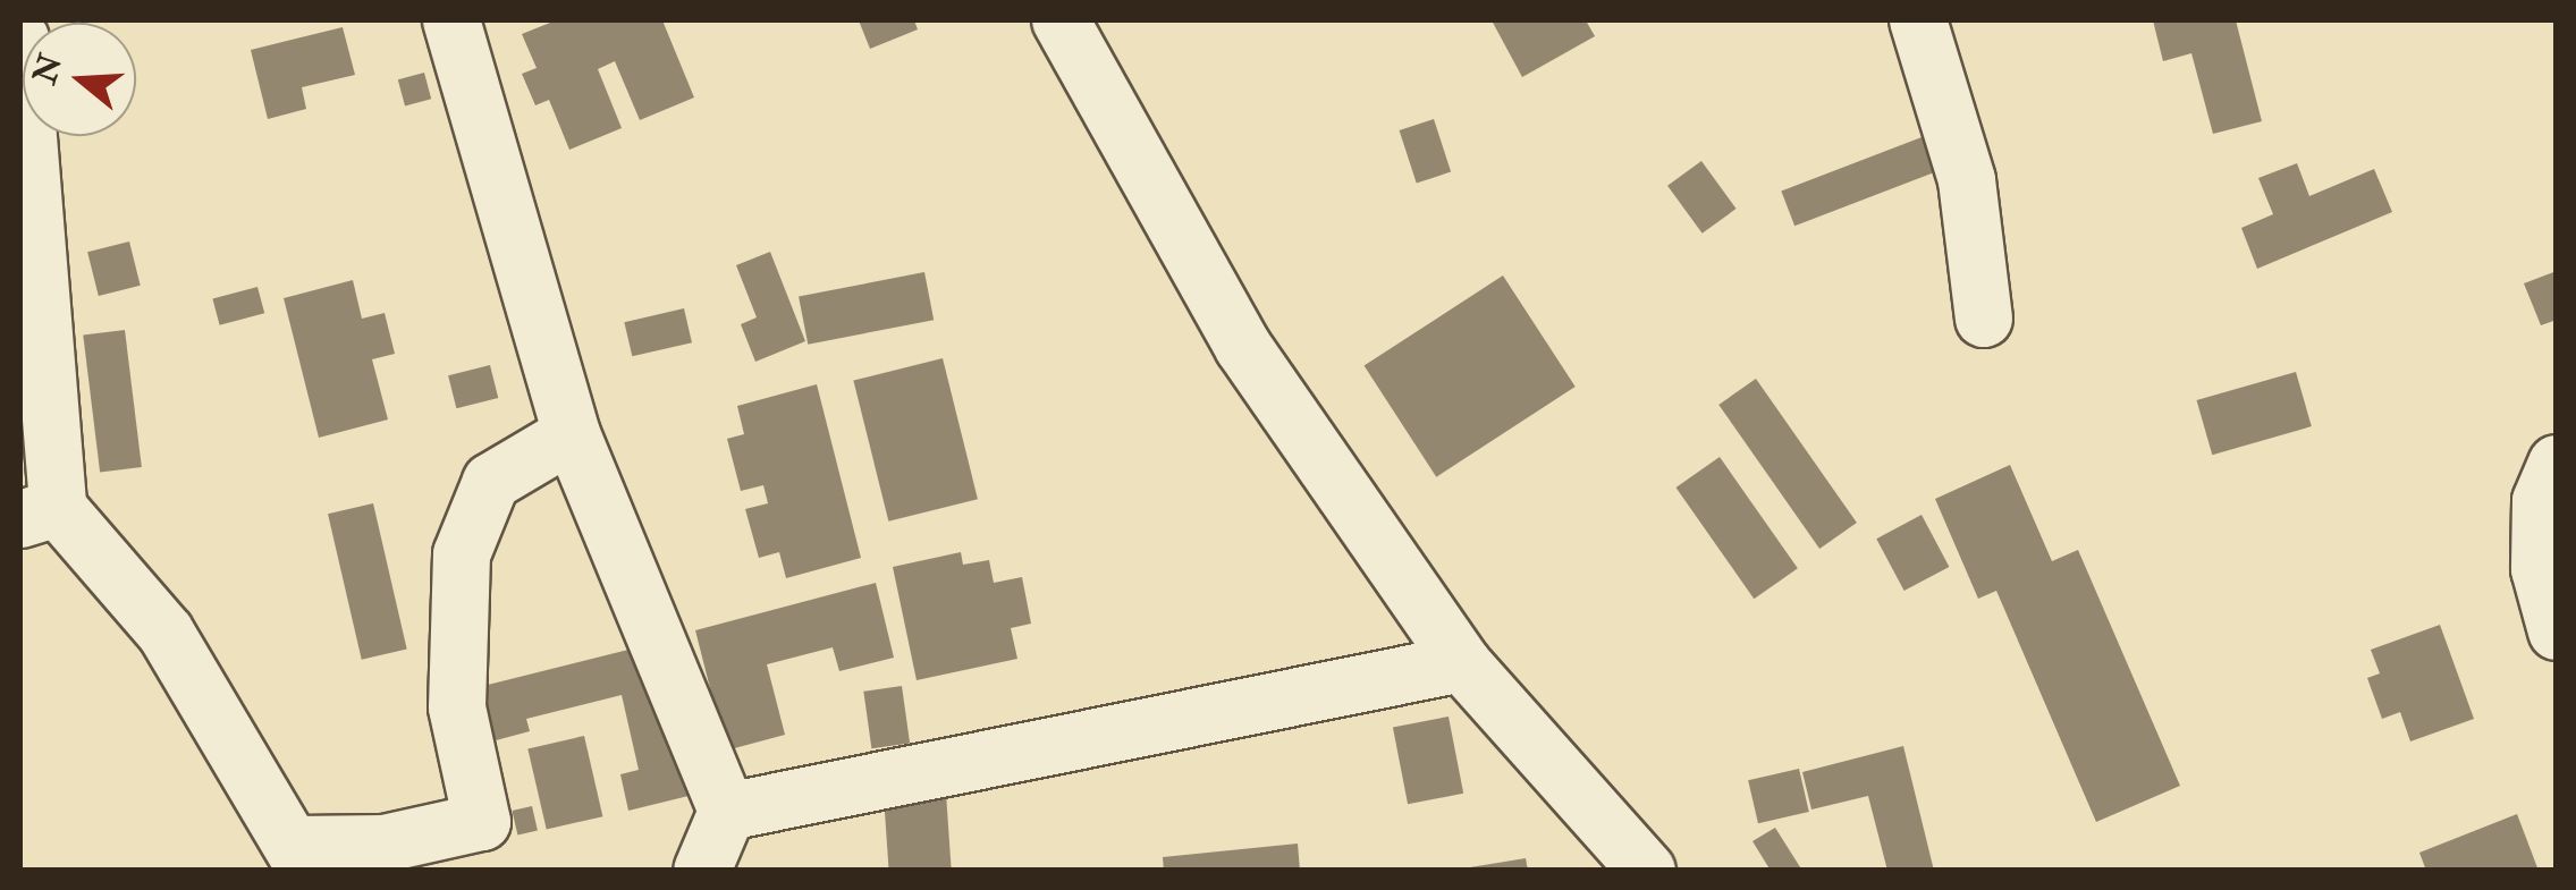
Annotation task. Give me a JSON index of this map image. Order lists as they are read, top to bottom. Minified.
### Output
{"north":"left"}
